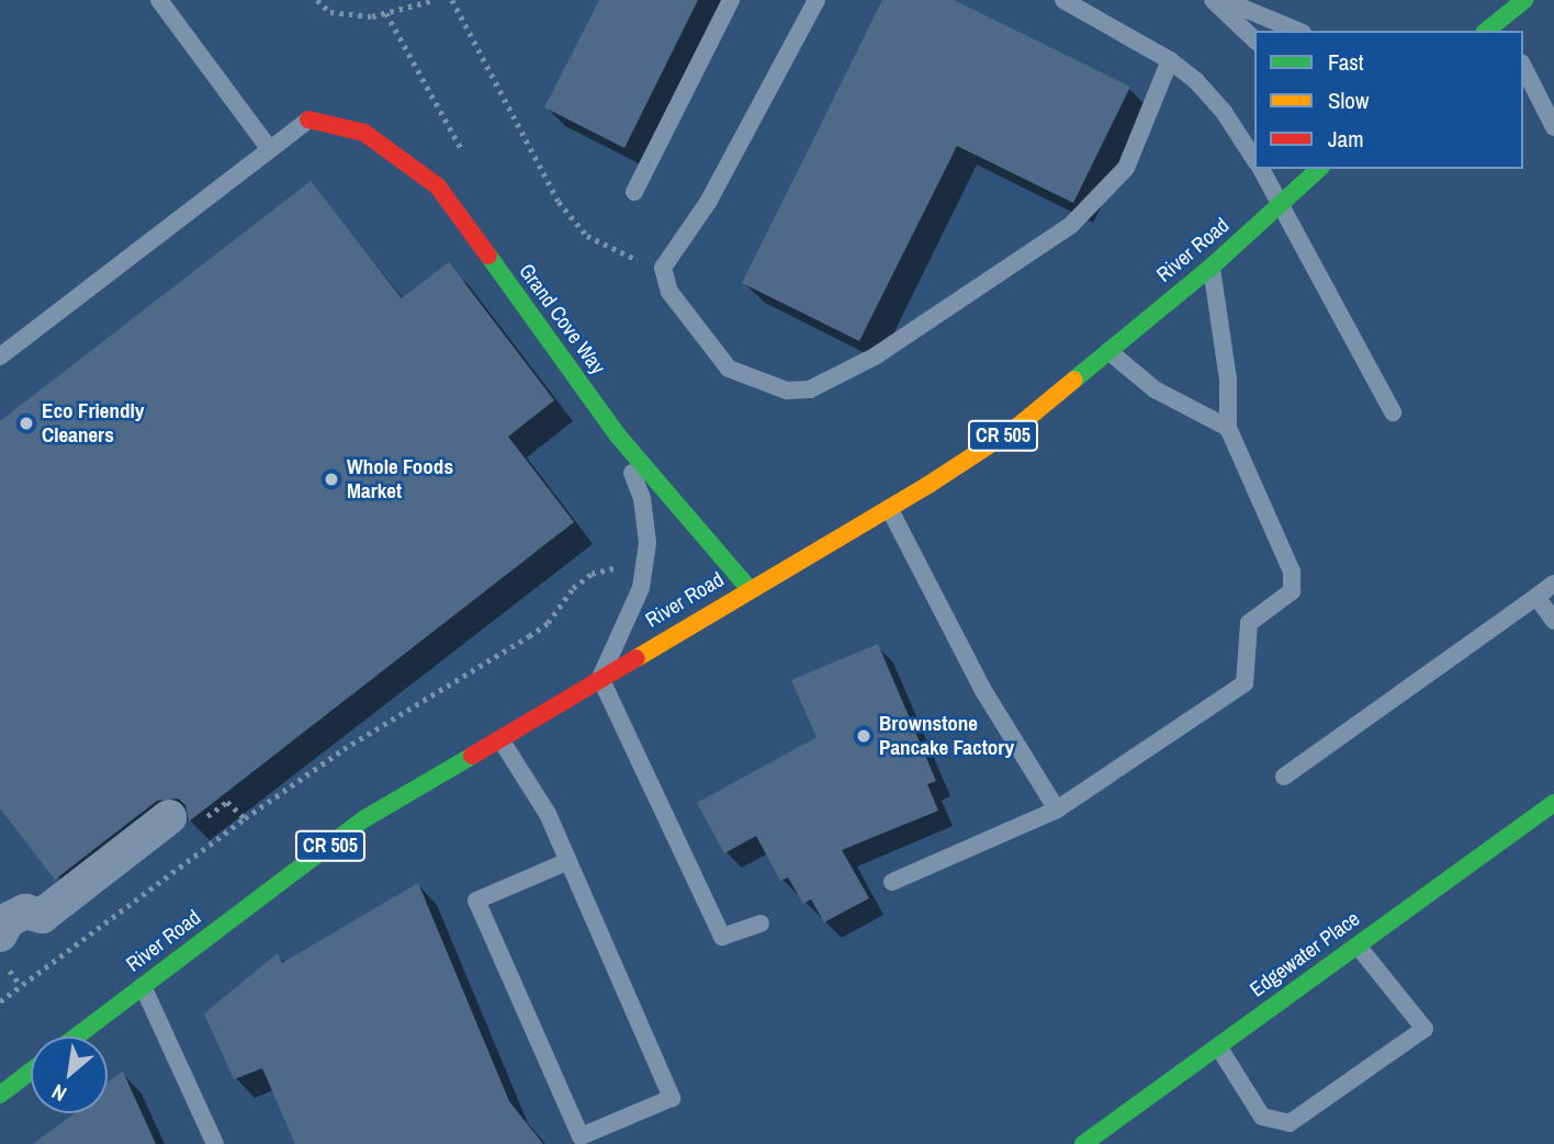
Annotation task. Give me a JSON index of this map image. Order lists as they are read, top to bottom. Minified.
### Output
{"streets":{"main road":["River Road","Grand Cove Way","CR 505","Edgewater Place"]},"crossings":[["River Road","Grand Cove Way"]],"places":["Eco Friendly Cleaners","Whole Foods Market","Brownstone Pancake Factory"],"legend":["Fast","Slow","Jam"],"north":"bottom left"}
